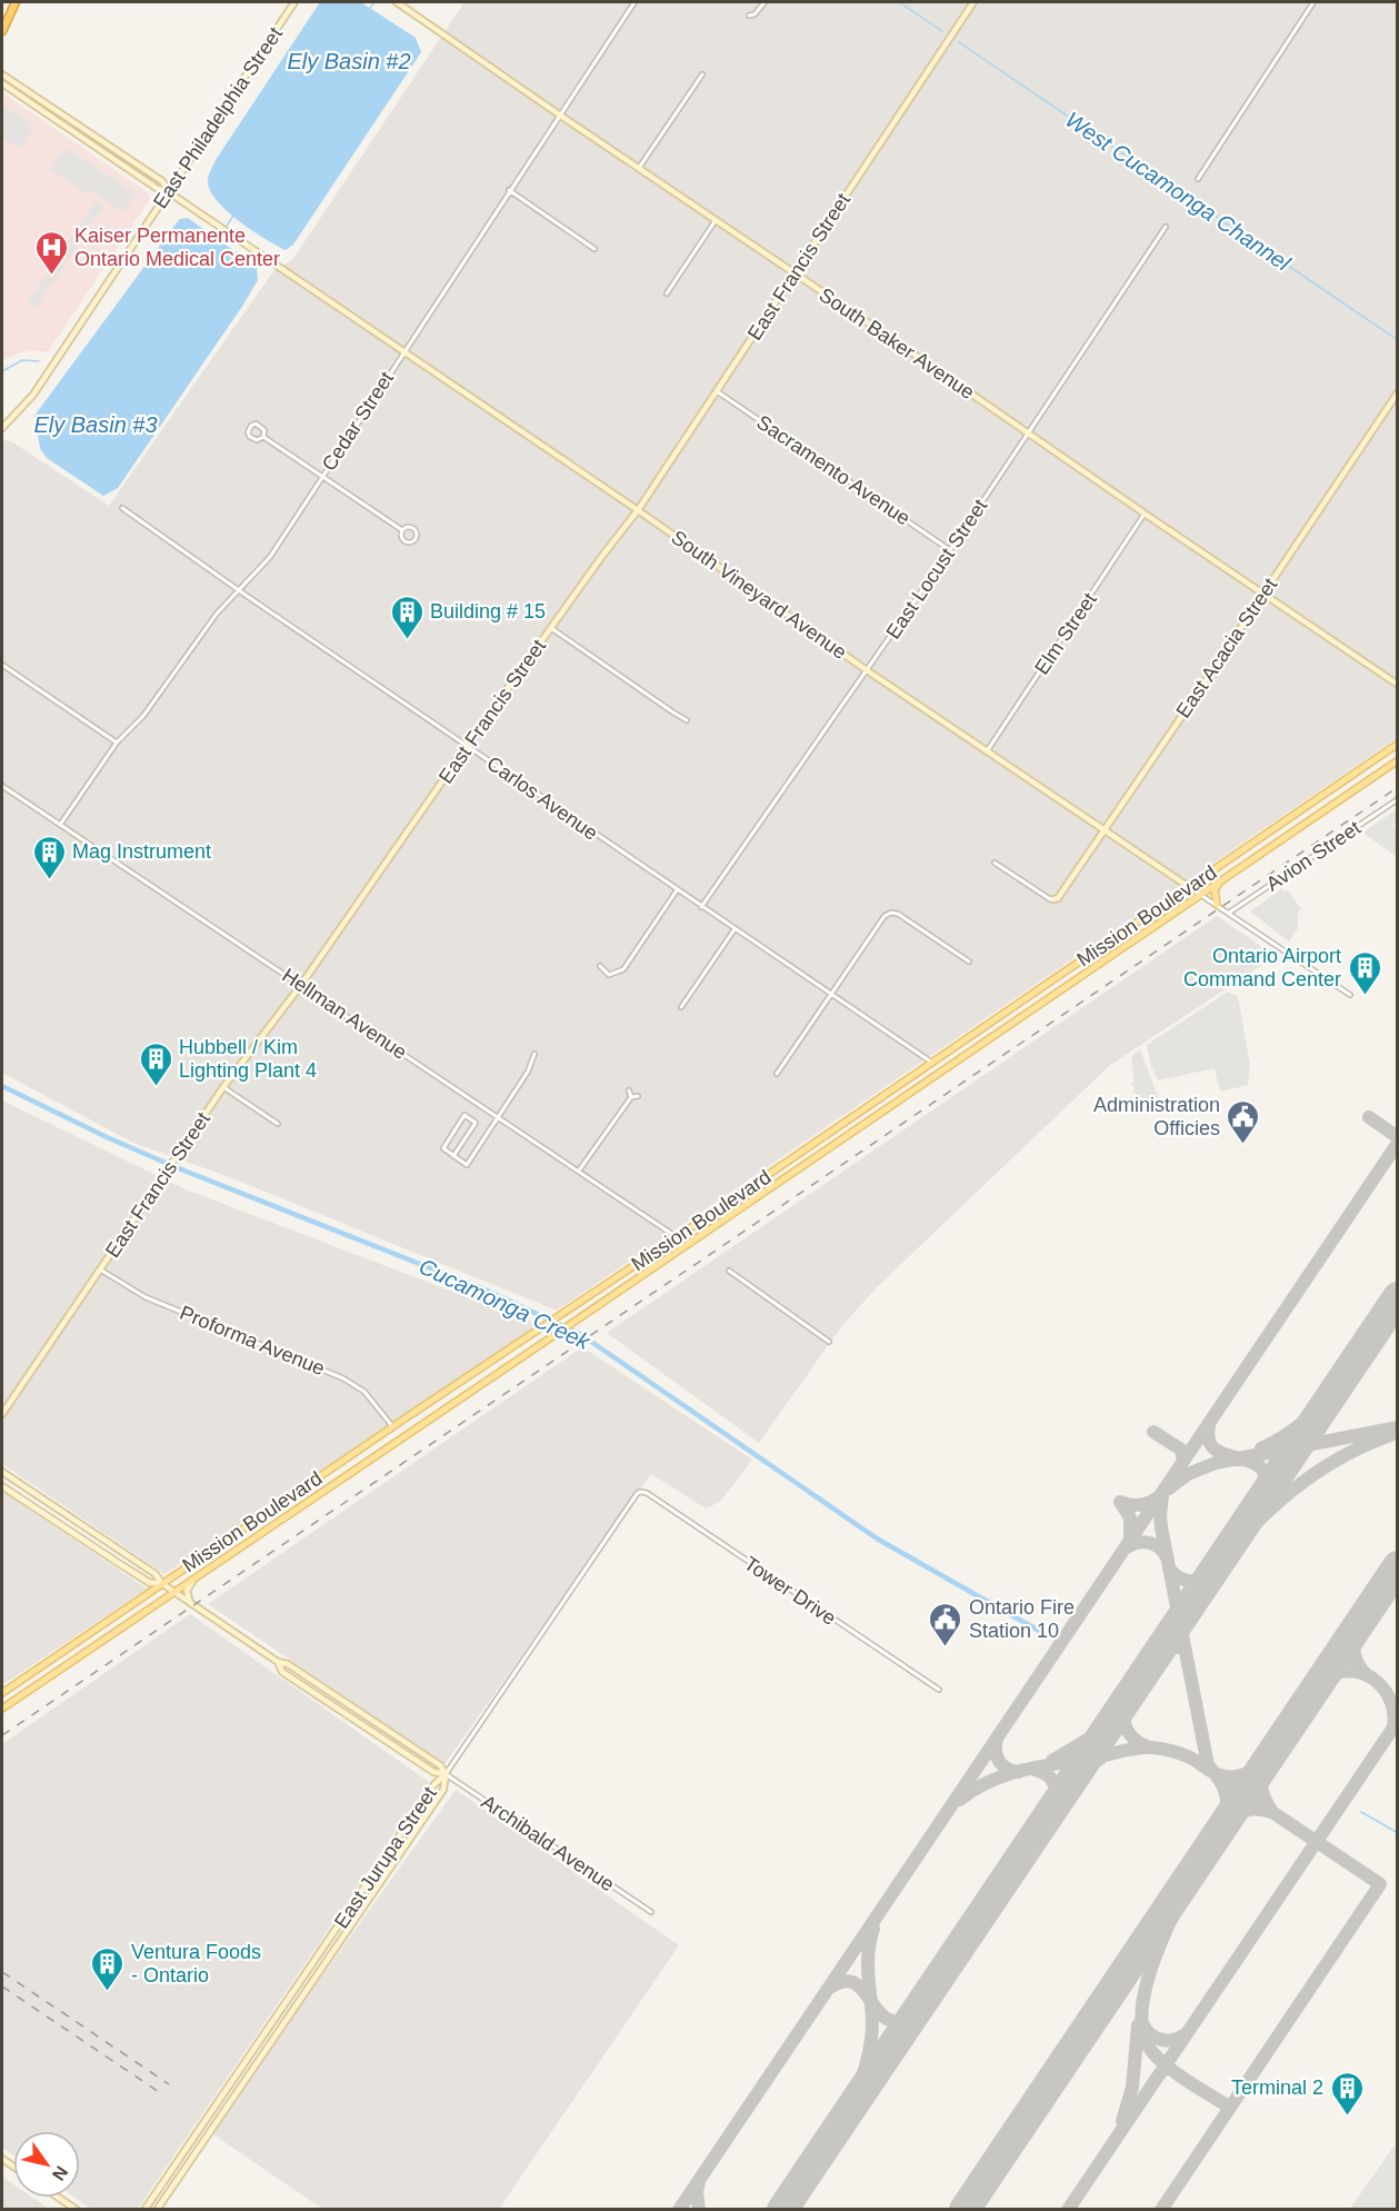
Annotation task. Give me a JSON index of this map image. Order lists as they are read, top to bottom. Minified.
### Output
{"streets":{"main road":["Mission Boulevard"],"street":["East Philadelphia Street","East Francis Street","South Baker Avenue","Cedar Street","Sacramento Avenue","East Locust Street","South Vineyard Avenue","Elm Street","East Acacia Street","Carlos Avenue","Avion Street","Hellman Avenue","Proforma Avenue","Tower Drive","Archibald Avenue","East Jurupa Street"]},"crossings":[["East Philadelphia Street","South Vineyard Avenue"],["East Francis Street","South Baker Avenue"],["East Francis Street","Sacramento Avenue"],["East Francis Street","South Vineyard Avenue"],["East Francis Street","Carlos Avenue"],["East Francis Street","Hellman Avenue"],["East Francis Street","Proforma Avenue"],["South Baker Avenue","Cedar Street"],["South Baker Avenue","East Locust Street"],["South Baker Avenue","Elm Street"],["South Baker Avenue","East Acacia Street"],["Cedar Street","South Vineyard Avenue"],["Cedar Street","Carlos Avenue"],["Cedar Street","Hellman Avenue"],["Sacramento Avenue","East Locust Street"],["East Locust Street","South Vineyard Avenue"],["East Locust Street","Carlos Avenue"],["South Vineyard Avenue","Elm Street"],["South Vineyard Avenue","East Acacia Street"],["South Vineyard Avenue","Avion Street"],["South Vineyard Avenue","Mission Boulevard"],["Carlos Avenue","Mission Boulevard"],["Mission Boulevard","Hellman Avenue"],["Mission Boulevard","Proforma Avenue"],["Mission Boulevard","Archibald Avenue"],["Tower Drive","Archibald Avenue"],["Tower Drive","East Jurupa Street"],["Archibald Avenue","East Jurupa Street"]],"water":["Ely Basin #2","West Cucamonga Channel","Ely Basin #3","Cucamonga Creek"],"places":{"hospital":["Kaiser Permanente Ontario Medical Center"],"building":["Building # 15","Mag Instrument","Ontario Airport Command Center","Hubbell / Kim Lighting Plant 4","Ventura Foods - Ontario","Terminal 2"],"public building":["Administration Officies","Ontario Fire Station 10"]},"north":"bottom right"}
